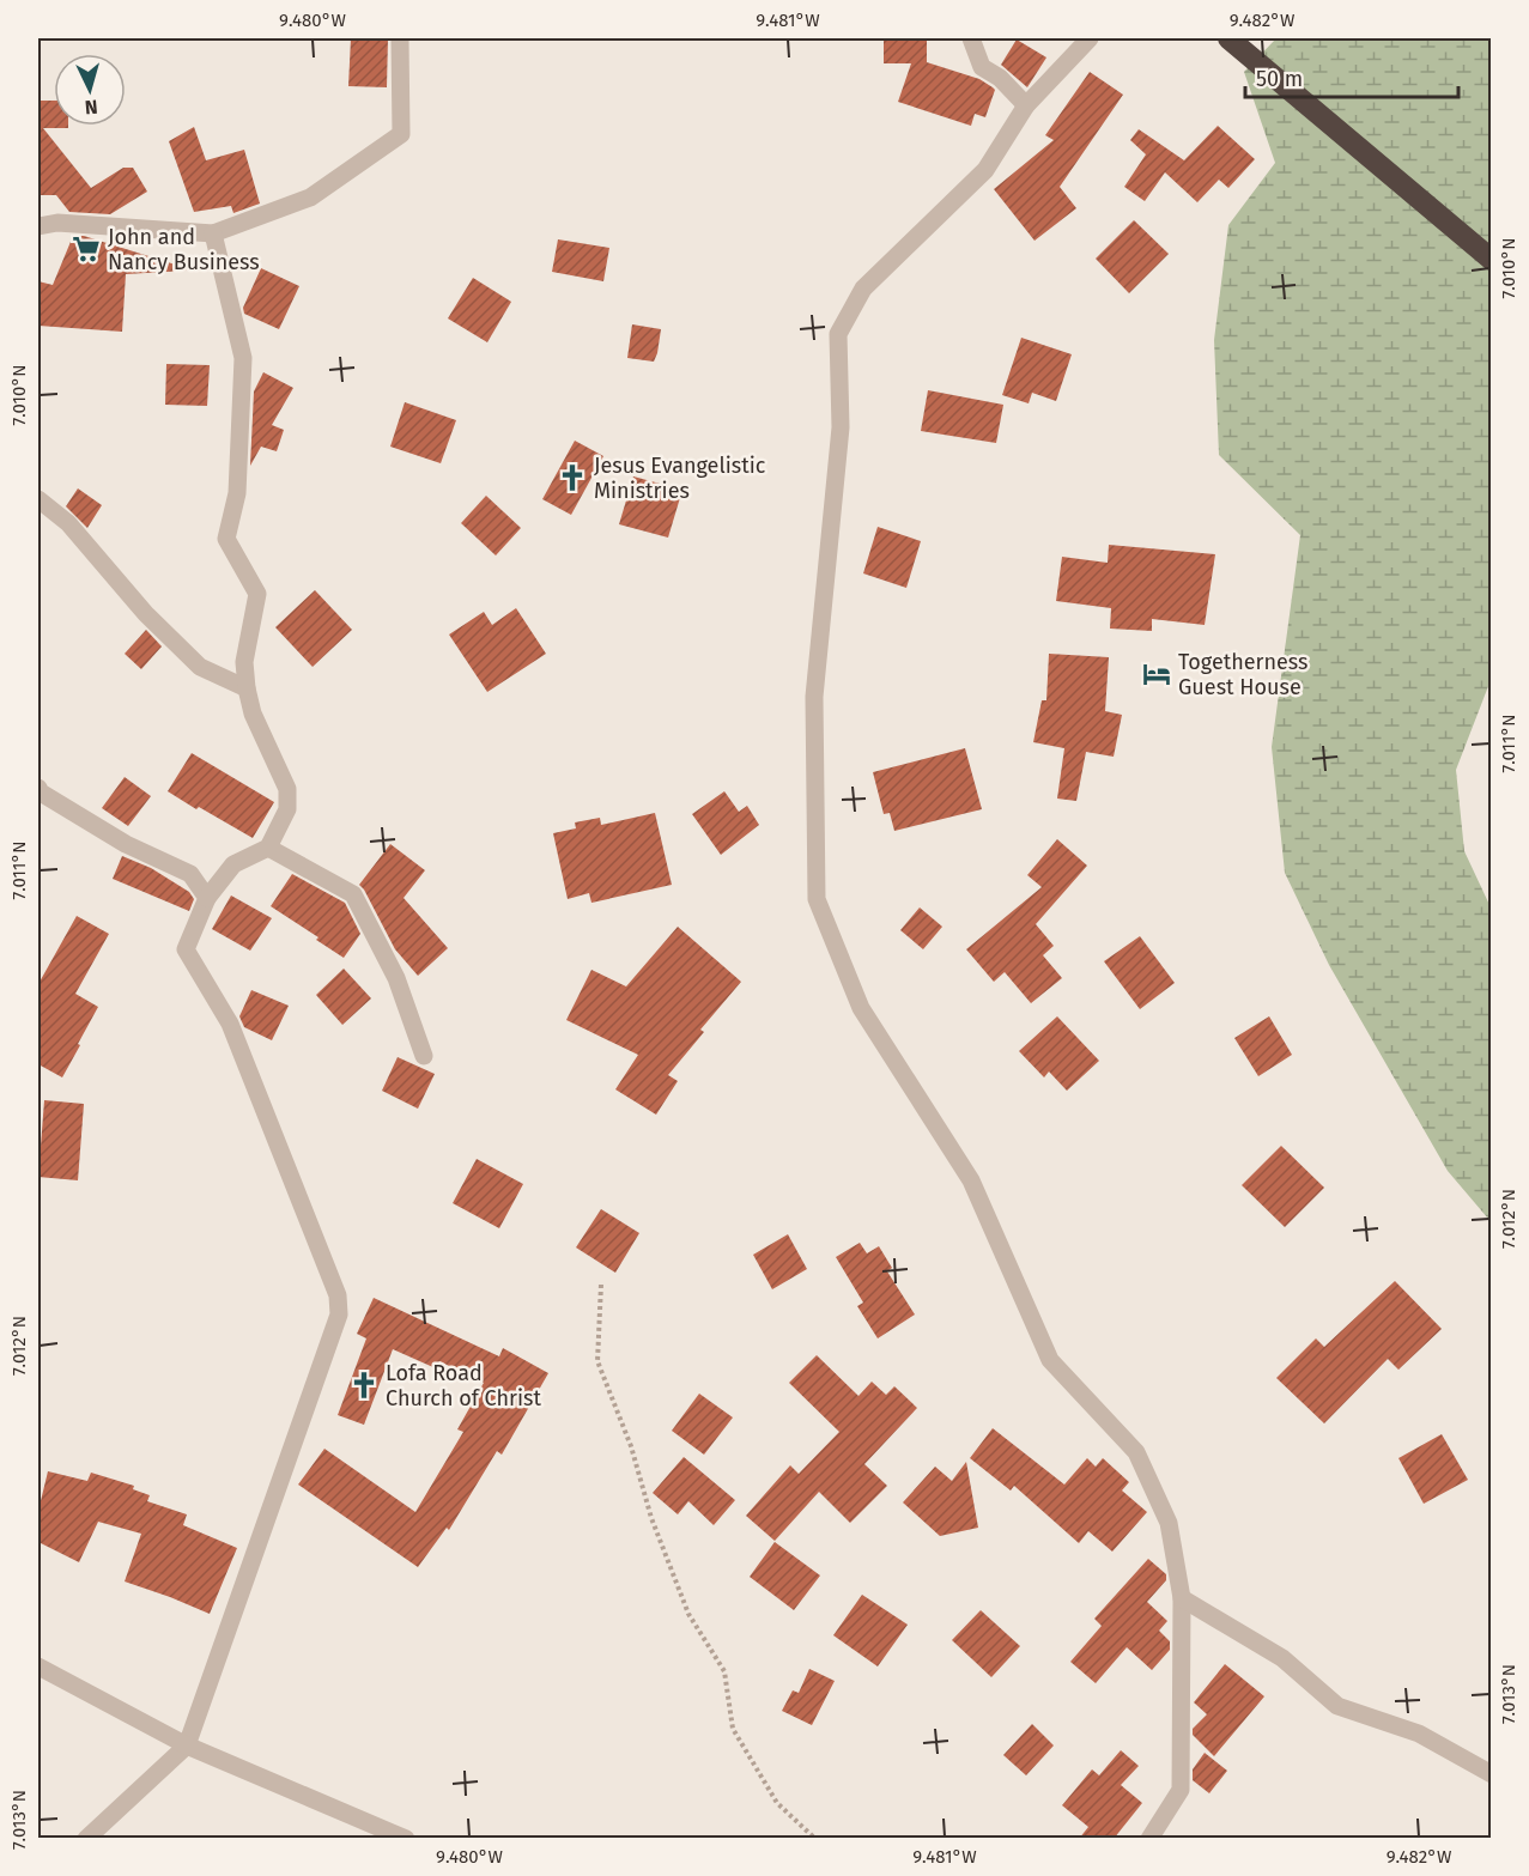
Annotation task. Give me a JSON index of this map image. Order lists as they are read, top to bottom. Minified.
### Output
{"places":{"supermarket":["John and Nancy Business"],"church":["Jesus Evangelistic Ministries","Lofa Road Church of Christ"],"hotel":["Togetherness Guest House"]},"scale_bar":"50 m","north":"bottom","coordinates":["9.480°W","9.481°W","9.482°W","7.010°N","7.011°N","7.012°N","7.013°N"]}
